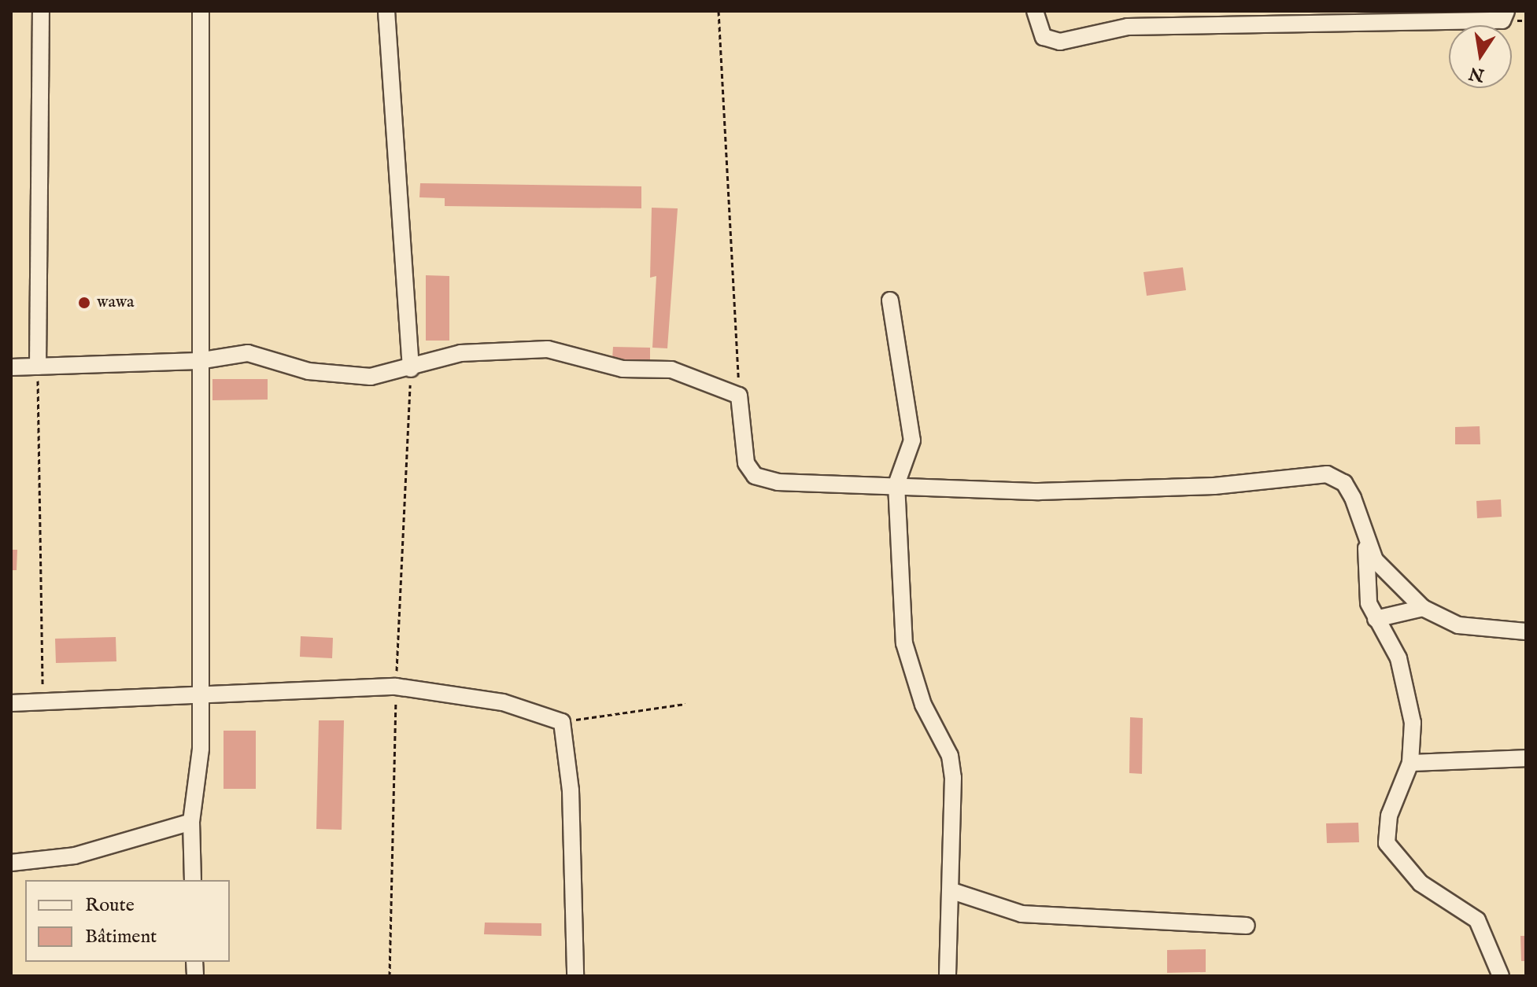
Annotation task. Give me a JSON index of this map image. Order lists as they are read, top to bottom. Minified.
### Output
{"places":["wawa"],"legend":["Route","Bâtiment"],"north":"bottom"}
